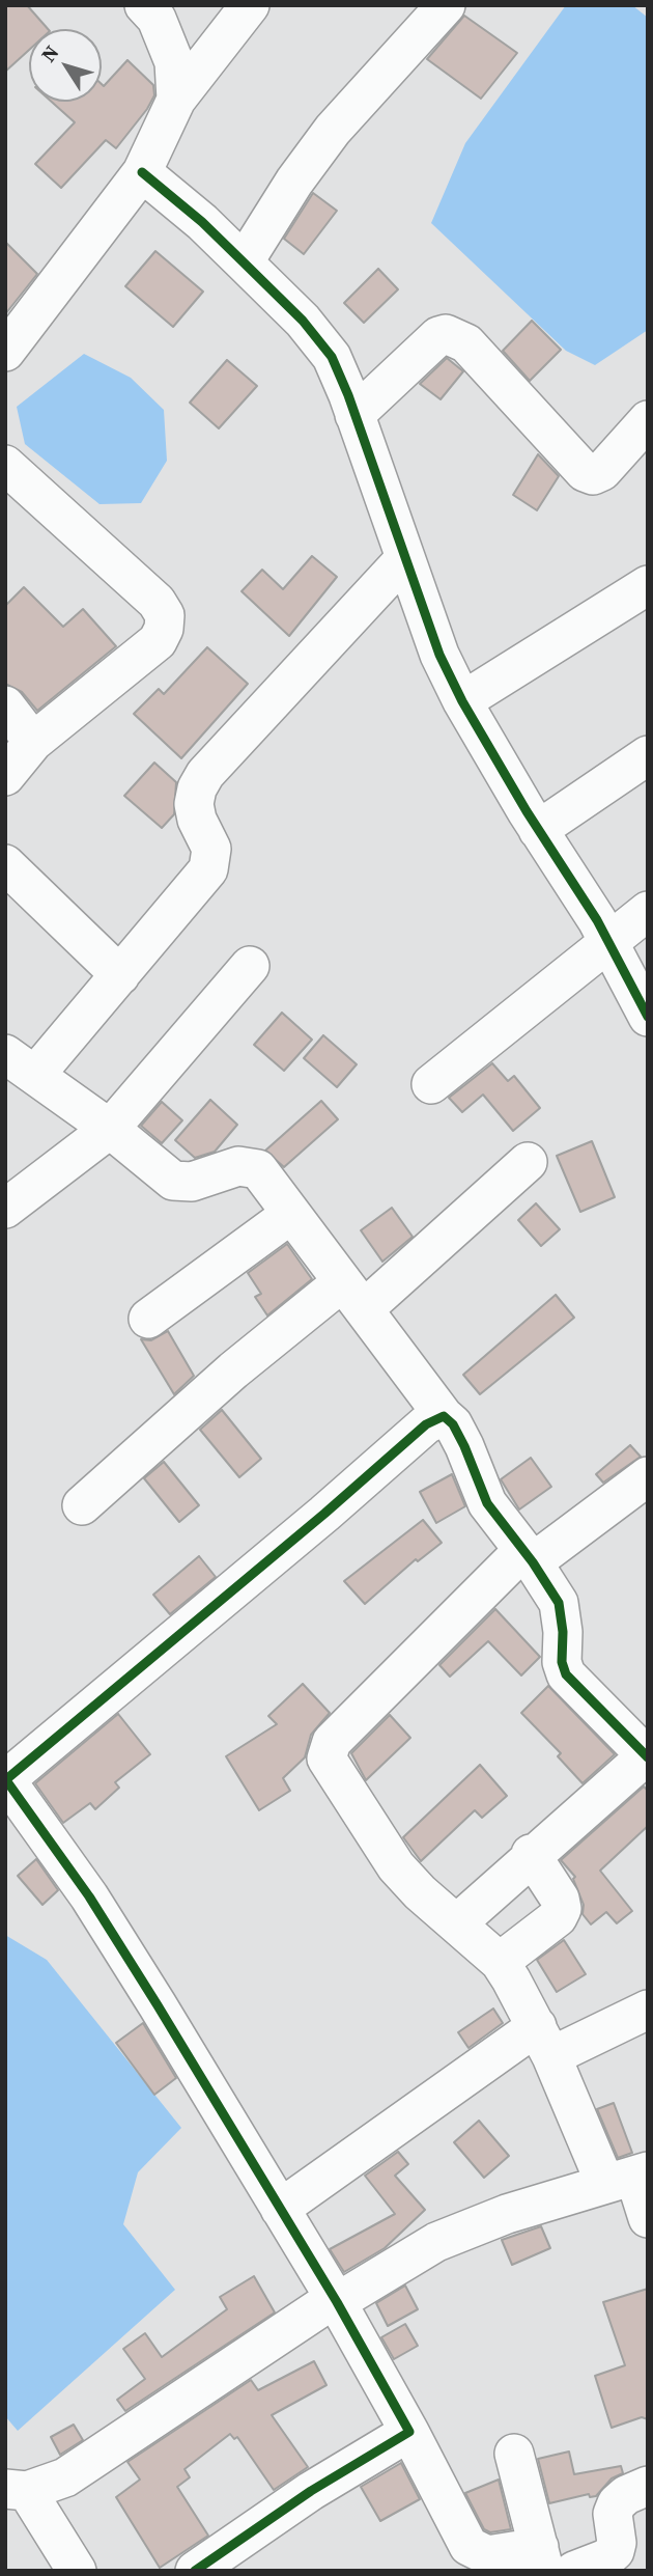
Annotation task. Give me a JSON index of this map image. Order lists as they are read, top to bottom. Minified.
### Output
{"north":"top left"}
